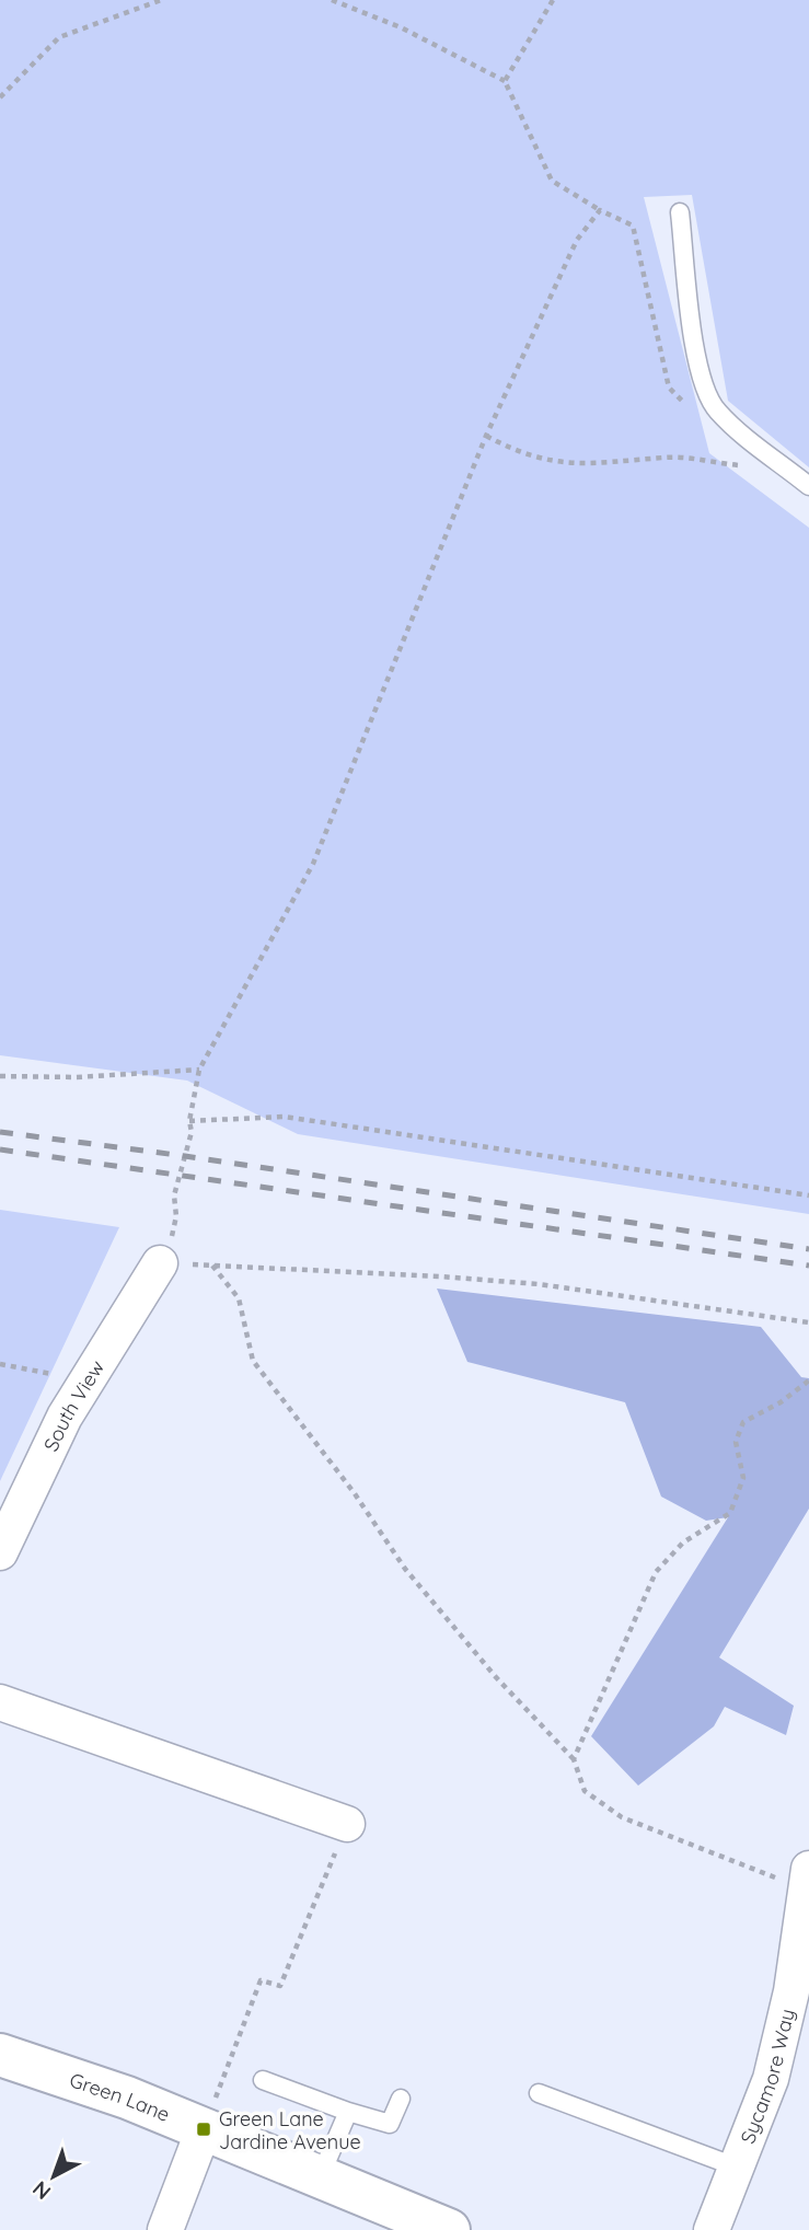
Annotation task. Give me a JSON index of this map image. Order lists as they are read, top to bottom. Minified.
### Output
{"streets":{"main road":["Green Lane"],"street":["South View","Sycamore Way"]},"places":{"transit":["Green Lane Jardine Avenue"]},"north":"bottom left"}
